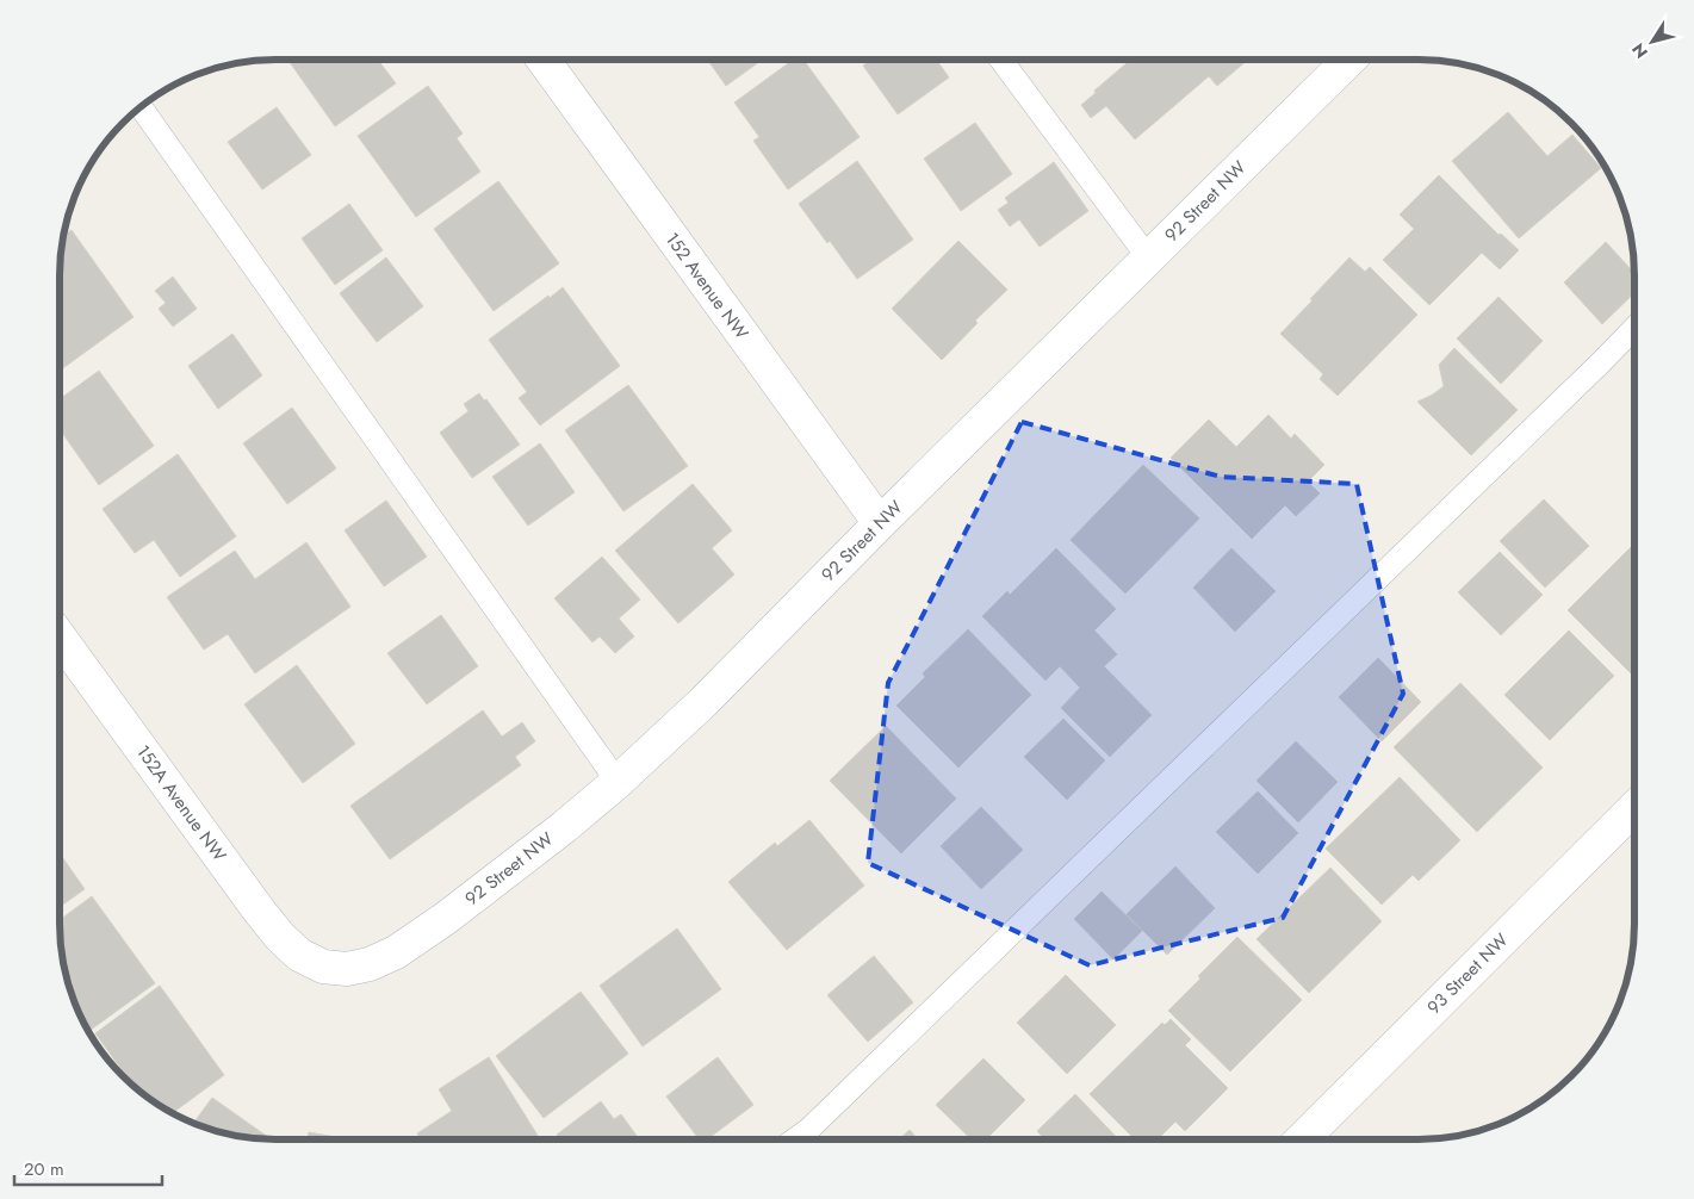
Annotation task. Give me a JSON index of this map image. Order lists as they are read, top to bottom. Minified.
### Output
{"streets":{"street":["92 Street NW","152 Avenue NW","152A Avenue NW","93 Street NW"]},"crossings":[["92 Street NW","152 Avenue NW"],["92 Street NW","152A Avenue NW"]],"scale_bar":"20 m","north":"bottom left"}
